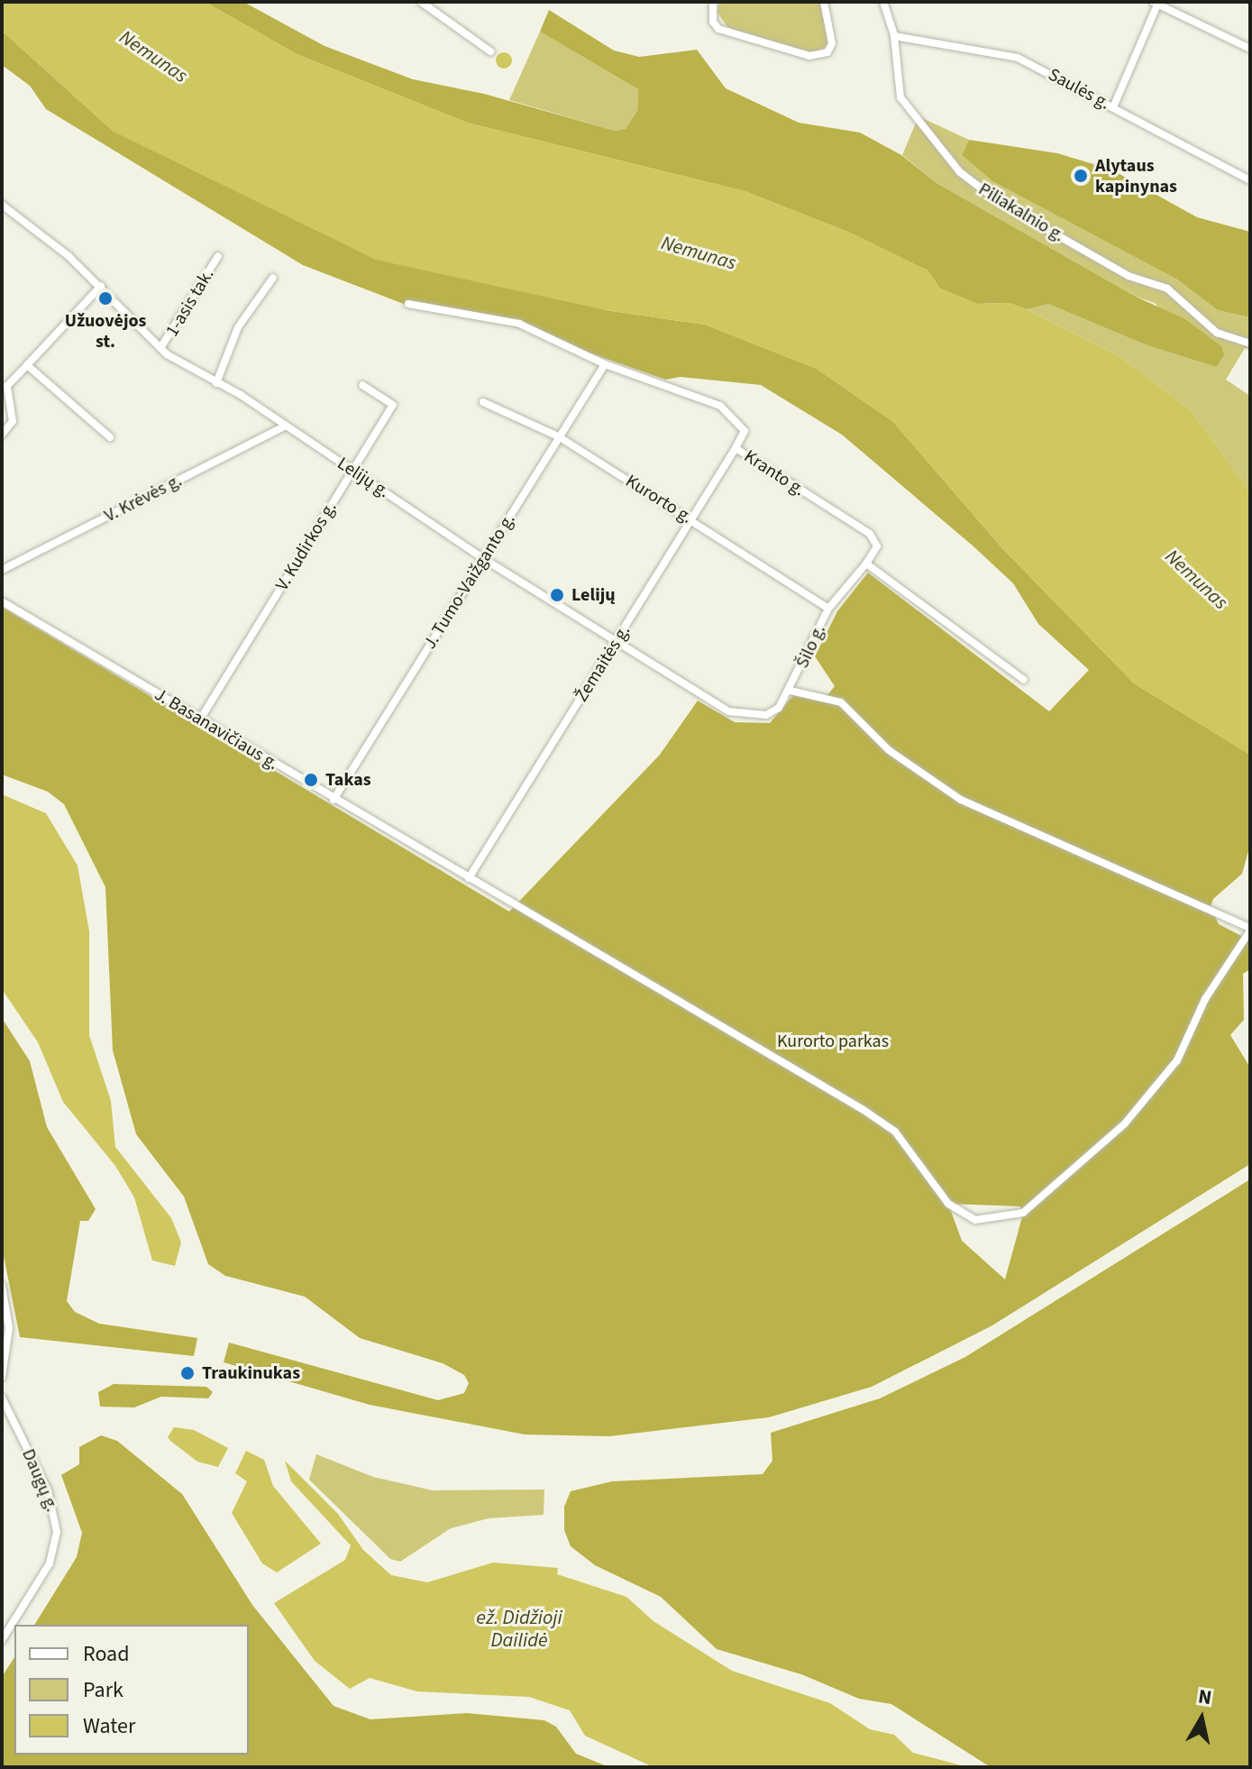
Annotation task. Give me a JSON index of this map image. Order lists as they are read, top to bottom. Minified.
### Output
{"streets":{"street":["Saulės g.","Piliakalnio g.","1-asis tak.","Kranto g.","Lelijų g.","V. Krėvės g.","Kurorto g.","V. Kudirkos g.","J. Tumo-Vaižganto g.","Šilo g.","Žemaitės g.","J. Basanavičiaus g.","Daugų g."]},"crossings":[["Saulės g.","Piliakalnio g."],["1-asis tak.","Lelijų g."],["Kranto g.","J. Tumo-Vaižganto g."],["Kranto g.","Šilo g."],["Kranto g.","Žemaitės g."],["Lelijų g.","V. Krėvės g."],["Lelijų g.","V. Kudirkos g."],["Lelijų g.","J. Tumo-Vaižganto g."],["Lelijų g.","Šilo g."],["Lelijų g.","Žemaitės g."],["Kurorto g.","J. Tumo-Vaižganto g."],["Kurorto g.","Šilo g."],["Kurorto g.","Žemaitės g."],["V. Kudirkos g.","J. Basanavičiaus g."],["J. Tumo-Vaižganto g.","J. Basanavičiaus g."],["Žemaitės g.","J. Basanavičiaus g."]],"water":["Nemunas","ež. Didžioji Dailidė"],"parks":["Kurorto parkas"],"places":["Alytaus kapinynas","Užuovėjos st.","Lelijų","Takas","Traukinukas"],"legend":["Road","Park","Water"],"north":"top"}
